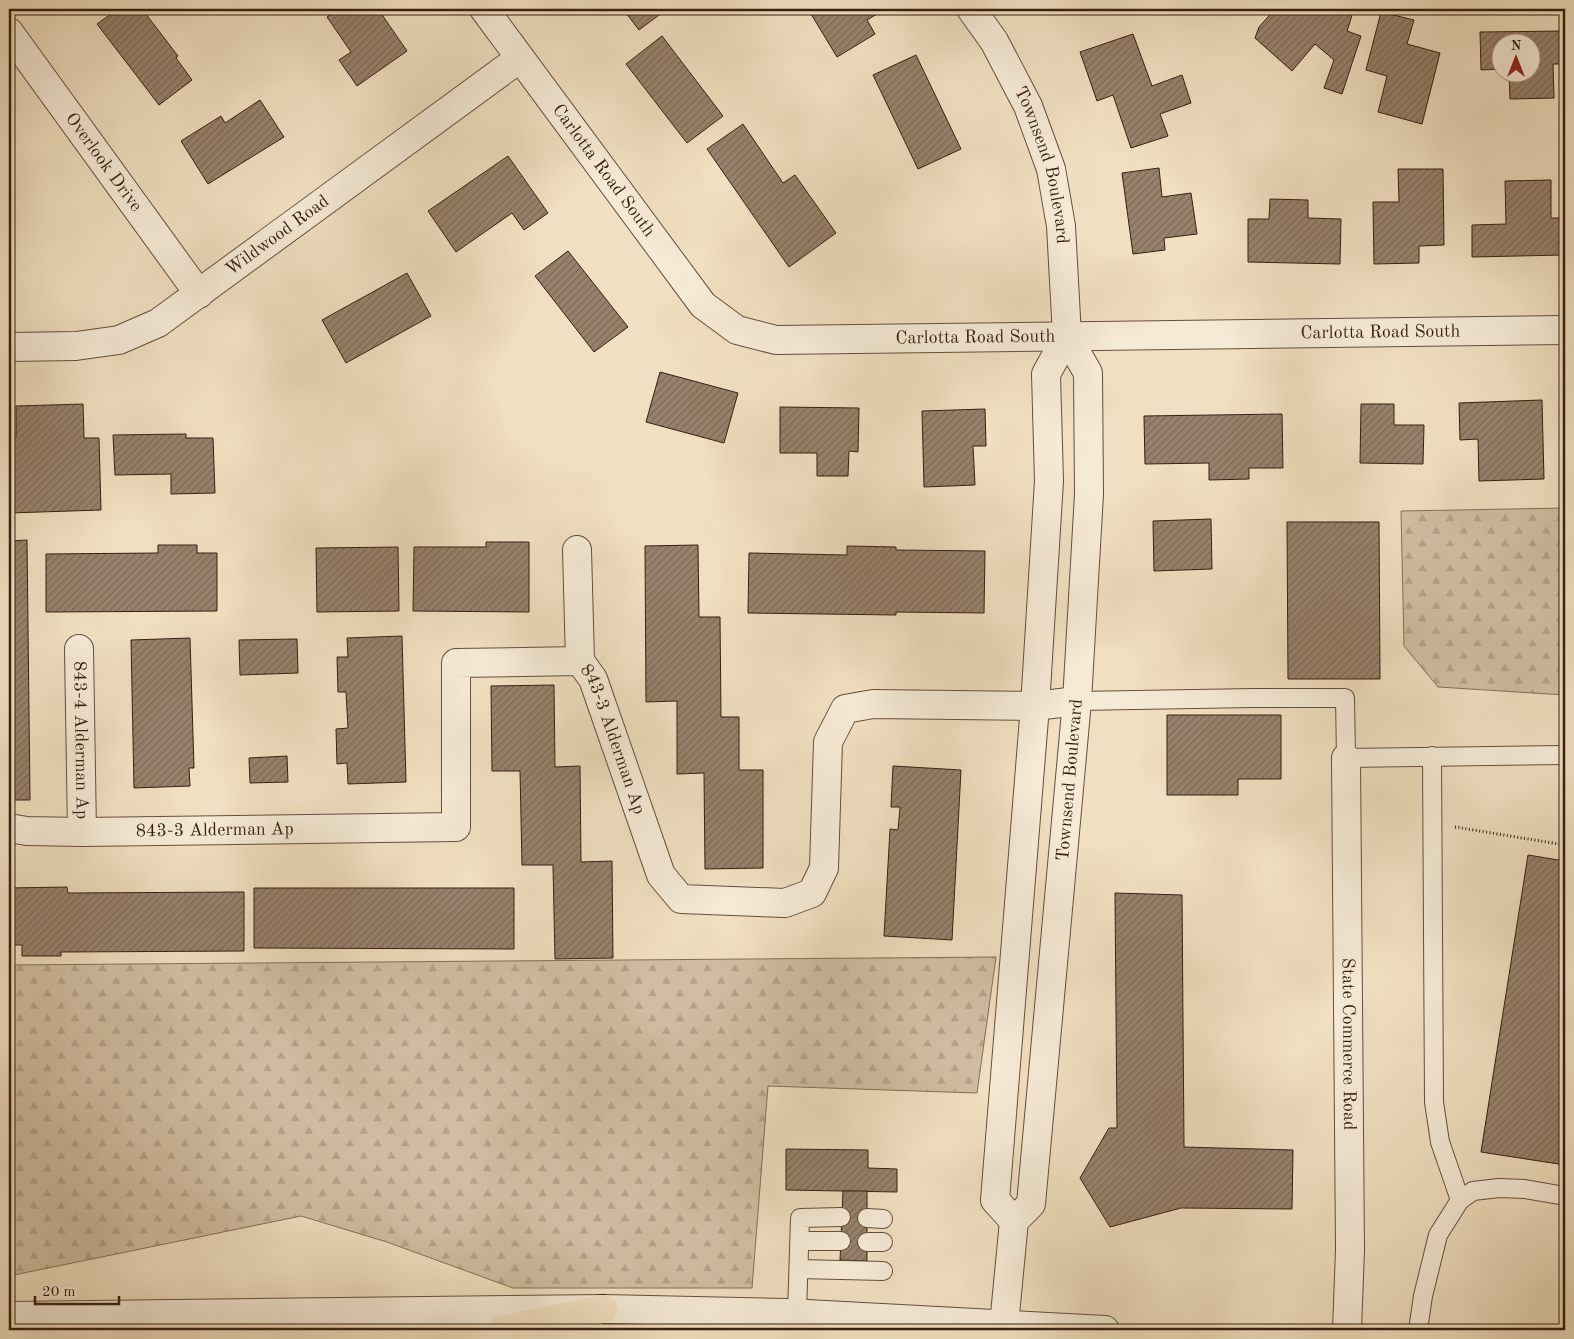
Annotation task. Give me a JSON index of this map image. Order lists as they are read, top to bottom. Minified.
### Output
{"streets":{"street":["Overlook Drive","Townsend Boulevard","Carlotta Road South","Wildwood Road","843-4 Alderman Ap","843-3 Alderman Ap","State Commerce Road"]},"crossings":[["Overlook Drive","Wildwood Road"],["Townsend Boulevard","Carlotta Road South"],["Townsend Boulevard","843-3 Alderman Ap"],["Carlotta Road South","Wildwood Road"],["843-4 Alderman Ap","843-3 Alderman Ap"]],"scale_bar":"20 m","north":"top"}
